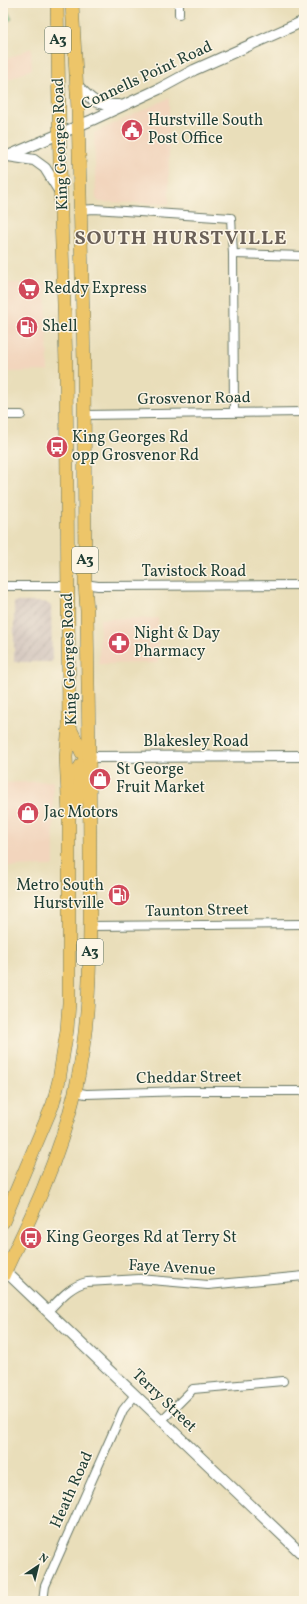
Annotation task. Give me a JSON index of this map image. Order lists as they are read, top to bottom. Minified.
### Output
{"streets":{"highway":["A3","King Georges Road"],"street":["Connells Point Road","Grosvenor Road","Tavistock Road","Blakesley Road","Taunton Street","Cheddar Street","Faye Avenue","Terry Street","Heath Road"]},"crossings":[["Connells Point Road","King Georges Road"],["King Georges Road","Grosvenor Road"],["King Georges Road","Tavistock Road"],["King Georges Road","Blakesley Road"],["King Georges Road","Taunton Street"],["King Georges Road","Cheddar Street"],["King Georges Road","Terry Street"],["Faye Avenue","Terry Street"],["Terry Street","Heath Road"]],"districts":["SOUTH HURSTVILLE"],"places":{"public building":["Hurstville South Post Office"],"supermarket":["Reddy Express"],"fuel station":["Shell","Metro South Hurstville"],"bus stop":["King Georges Rd opp Grosvenor Rd","King Georges Rd at Terry St"],"pharmacy":["Night & Day Pharmacy"],"shop":["St George Fruit Market","Jac Motors"]},"north":"top right"}
